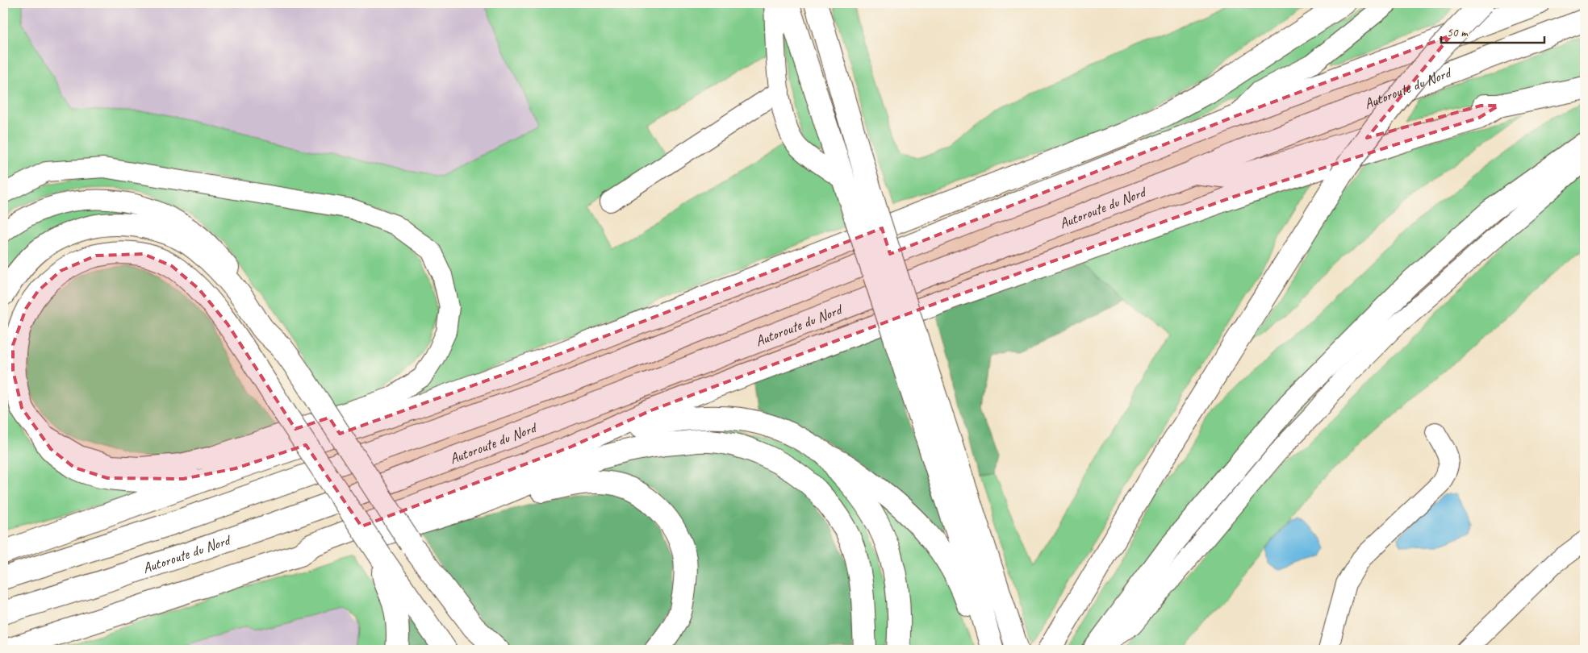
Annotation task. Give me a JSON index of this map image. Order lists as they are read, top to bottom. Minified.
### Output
{"streets":{"main road":["Autoroute du Nord"]},"scale_bar":"50 m"}
